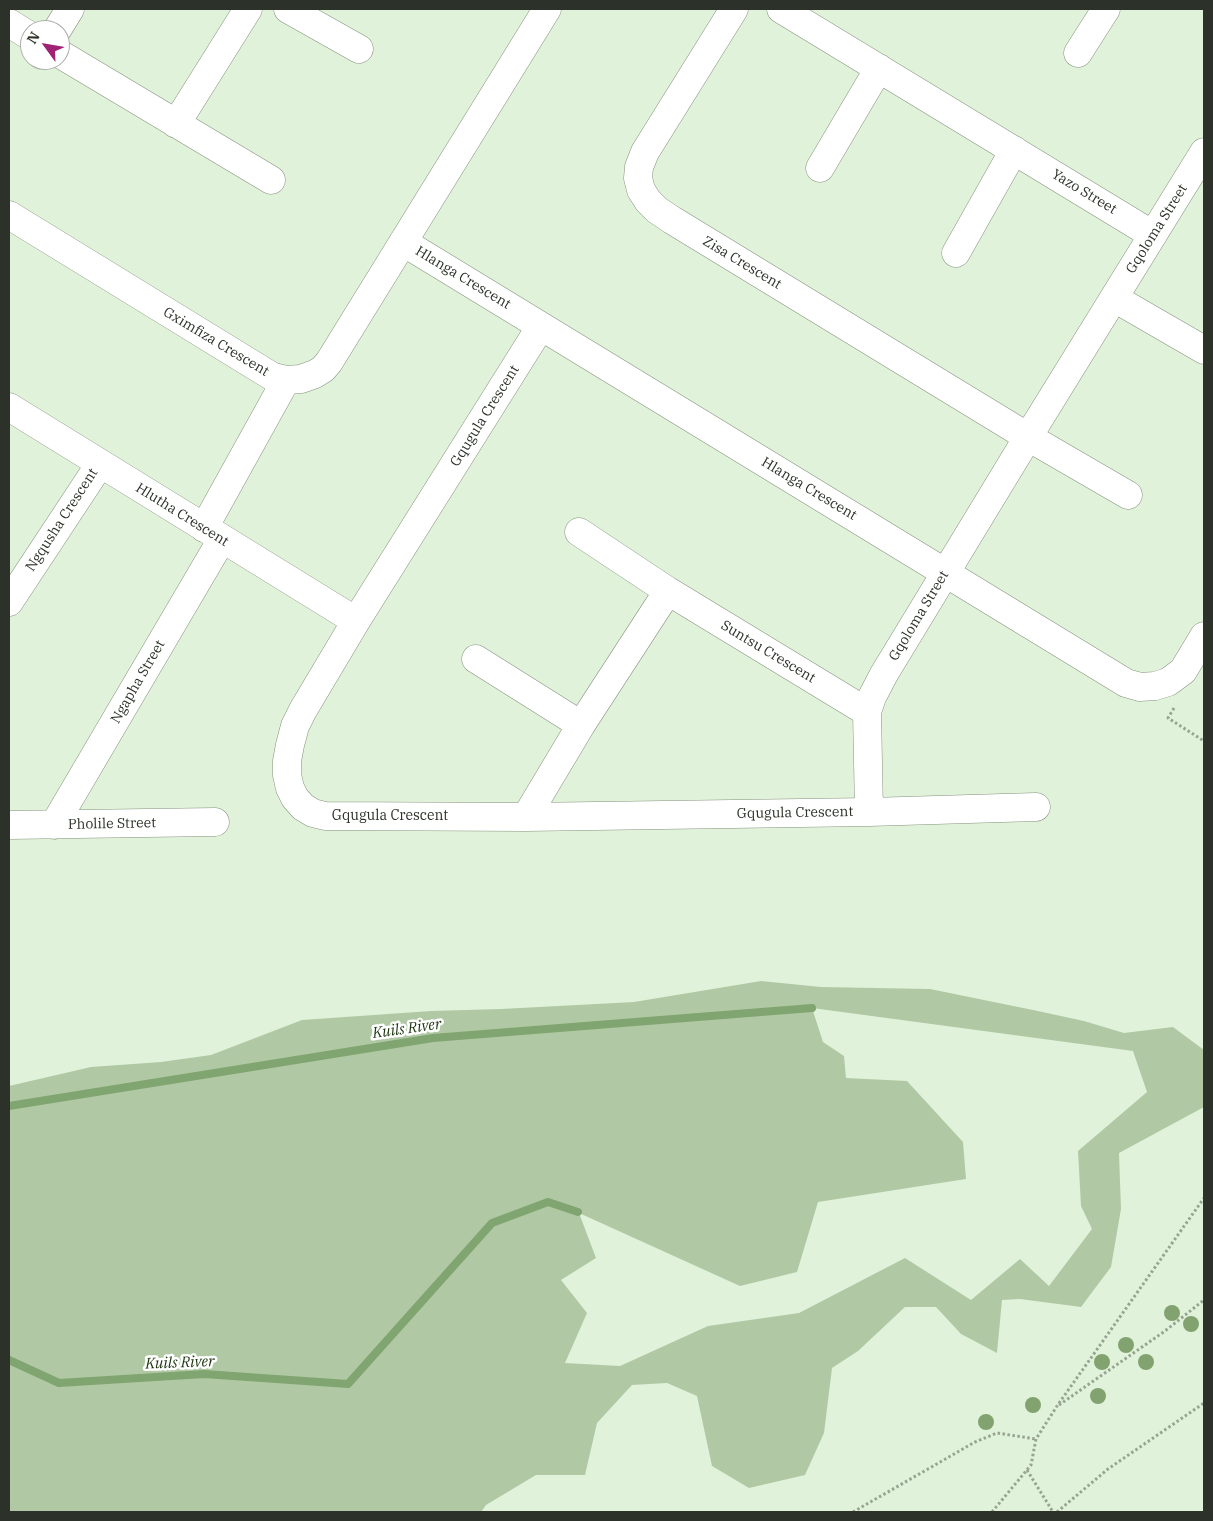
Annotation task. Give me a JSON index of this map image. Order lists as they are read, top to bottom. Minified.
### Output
{"streets":{"street":["Yazo Street","Gqoloma Street","Zisa Crescent","Hlanga Crescent","Gximfiza Crescent","Gqugula Crescent","Hlutha Crescent","Ngqusha Crescent","Suntsu Crescent","Ngapha Street","Pholile Street"]},"crossings":[["Yazo Street","Gqoloma Street"],["Gqoloma Street","Zisa Crescent"],["Gqoloma Street","Hlanga Crescent"],["Gqoloma Street","Gqugula Crescent"],["Gqoloma Street","Suntsu Crescent"],["Hlanga Crescent","Gximfiza Crescent"],["Hlanga Crescent","Gqugula Crescent"],["Gximfiza Crescent","Ngapha Street"],["Gqugula Crescent","Hlutha Crescent"],["Hlutha Crescent","Ngqusha Crescent"],["Hlutha Crescent","Ngapha Street"],["Ngapha Street","Pholile Street"]],"water":["Kuils River"],"north":"top left"}
